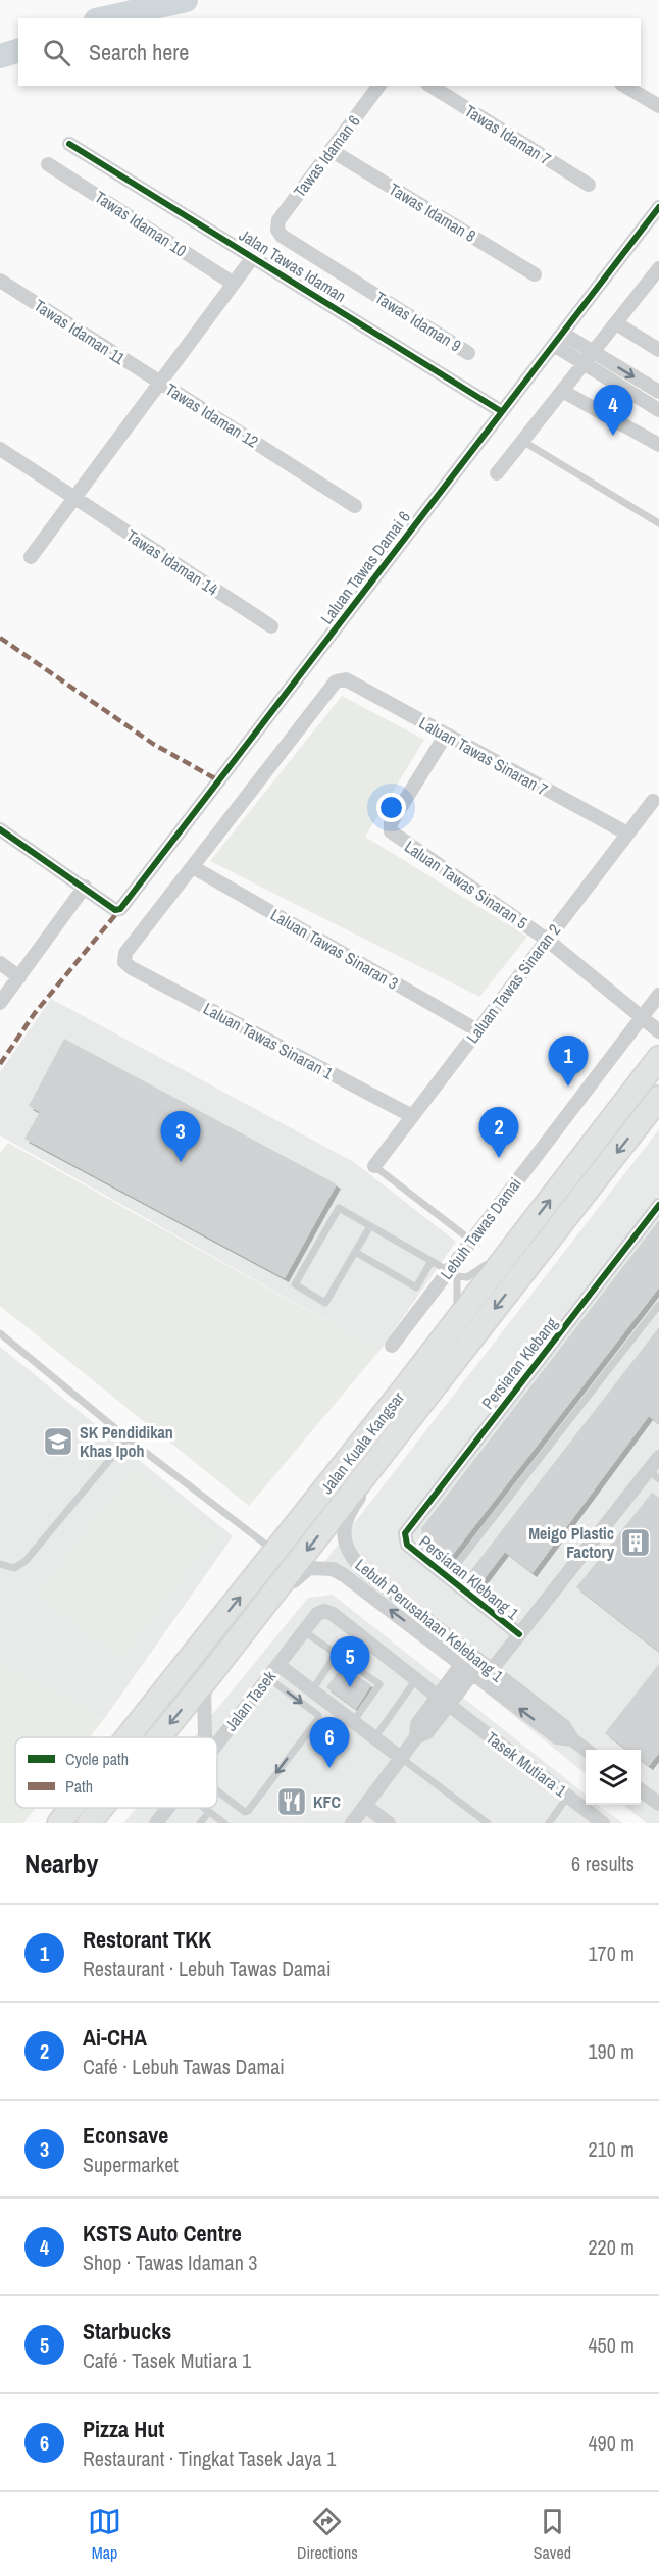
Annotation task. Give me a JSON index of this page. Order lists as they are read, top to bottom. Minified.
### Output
{"streets":{"highway":["Jalan Kuala Kangsar"],"street":["Tawas Idaman 7","Tawas Idaman 6","Tawas Idaman 8","Tawas Idaman 10","Jalan Tawas Idaman","Tawas Idaman 9","Tawas Idaman 11","Tawas Idaman 12","Tawas Idaman 14","Laluan Tawas Damai 6","Laluan Tawas Sinaran 7","Laluan Tawas Sinaran 5","Laluan Tawas Sinaran 3","Laluan Tawas Sinaran 2","Laluan Tawas Sinaran 1","Lebuh Tawas Damai","Persiaran Klebang","Persiaran Klebang 1","Lebuh Perusahaan Kelebang 1","Jalan Tasek","Tasek Mutiara 1"]},"crossings":[["Tawas Idaman 6","Tawas Idaman 8"],["Tawas Idaman 6","Tawas Idaman 9"],["Jalan Tawas Idaman","Laluan Tawas Damai 6"],["Tawas Idaman 11","Tawas Idaman 12"],["Tawas Idaman 12","Tawas Idaman 14"],["Laluan Tawas Sinaran 7","Laluan Tawas Sinaran 5"],["Laluan Tawas Sinaran 7","Laluan Tawas Sinaran 3"],["Laluan Tawas Sinaran 7","Laluan Tawas Sinaran 2"],["Laluan Tawas Sinaran 7","Laluan Tawas Sinaran 1"],["Laluan Tawas Sinaran 5","Laluan Tawas Sinaran 2"],["Laluan Tawas Sinaran 5","Lebuh Tawas Damai"],["Laluan Tawas Sinaran 3","Laluan Tawas Sinaran 2"],["Laluan Tawas Sinaran 3","Laluan Tawas Sinaran 1"],["Laluan Tawas Sinaran 2","Laluan Tawas Sinaran 1"],["Persiaran Klebang","Persiaran Klebang 1"],["Jalan Kuala Kangsar","Lebuh Perusahaan Kelebang 1"],["Persiaran Klebang 1","Lebuh Perusahaan Kelebang 1"],["Persiaran Klebang 1","Tasek Mutiara 1"],["Jalan Tasek","Tasek Mutiara 1"]],"places":{"school or university":["SK Pendidikan Khas Ipoh"],"building":["Meigo Plastic Factory"],"restaurant":["KFC"]},"legend":["Cycle path","Path"],"page":{"search":"Search here","pins":["4","1","2","3","5","6"],"heading":["Nearby","6 results"],"list":[{"mark":"1","name":"Restorant TKK","note":"Restaurant · Lebuh Tawas Damai","value":"170 m"},{"mark":"2","name":"Ai-CHA","note":"Café · Lebuh Tawas Damai","value":"190 m"},{"mark":"3","name":"Econsave","note":"Supermarket","value":"210 m"},{"mark":"4","name":"KSTS Auto Centre","note":"Shop · Tawas Idaman 3","value":"220 m"},{"mark":"5","name":"Starbucks","note":"Café · Tasek Mutiara 1","value":"450 m"},{"mark":"6","name":"Pizza Hut","note":"Restaurant · Tingkat Tasek Jaya 1","value":"490 m"}],"nav":["Map","Directions","Saved"]}}
